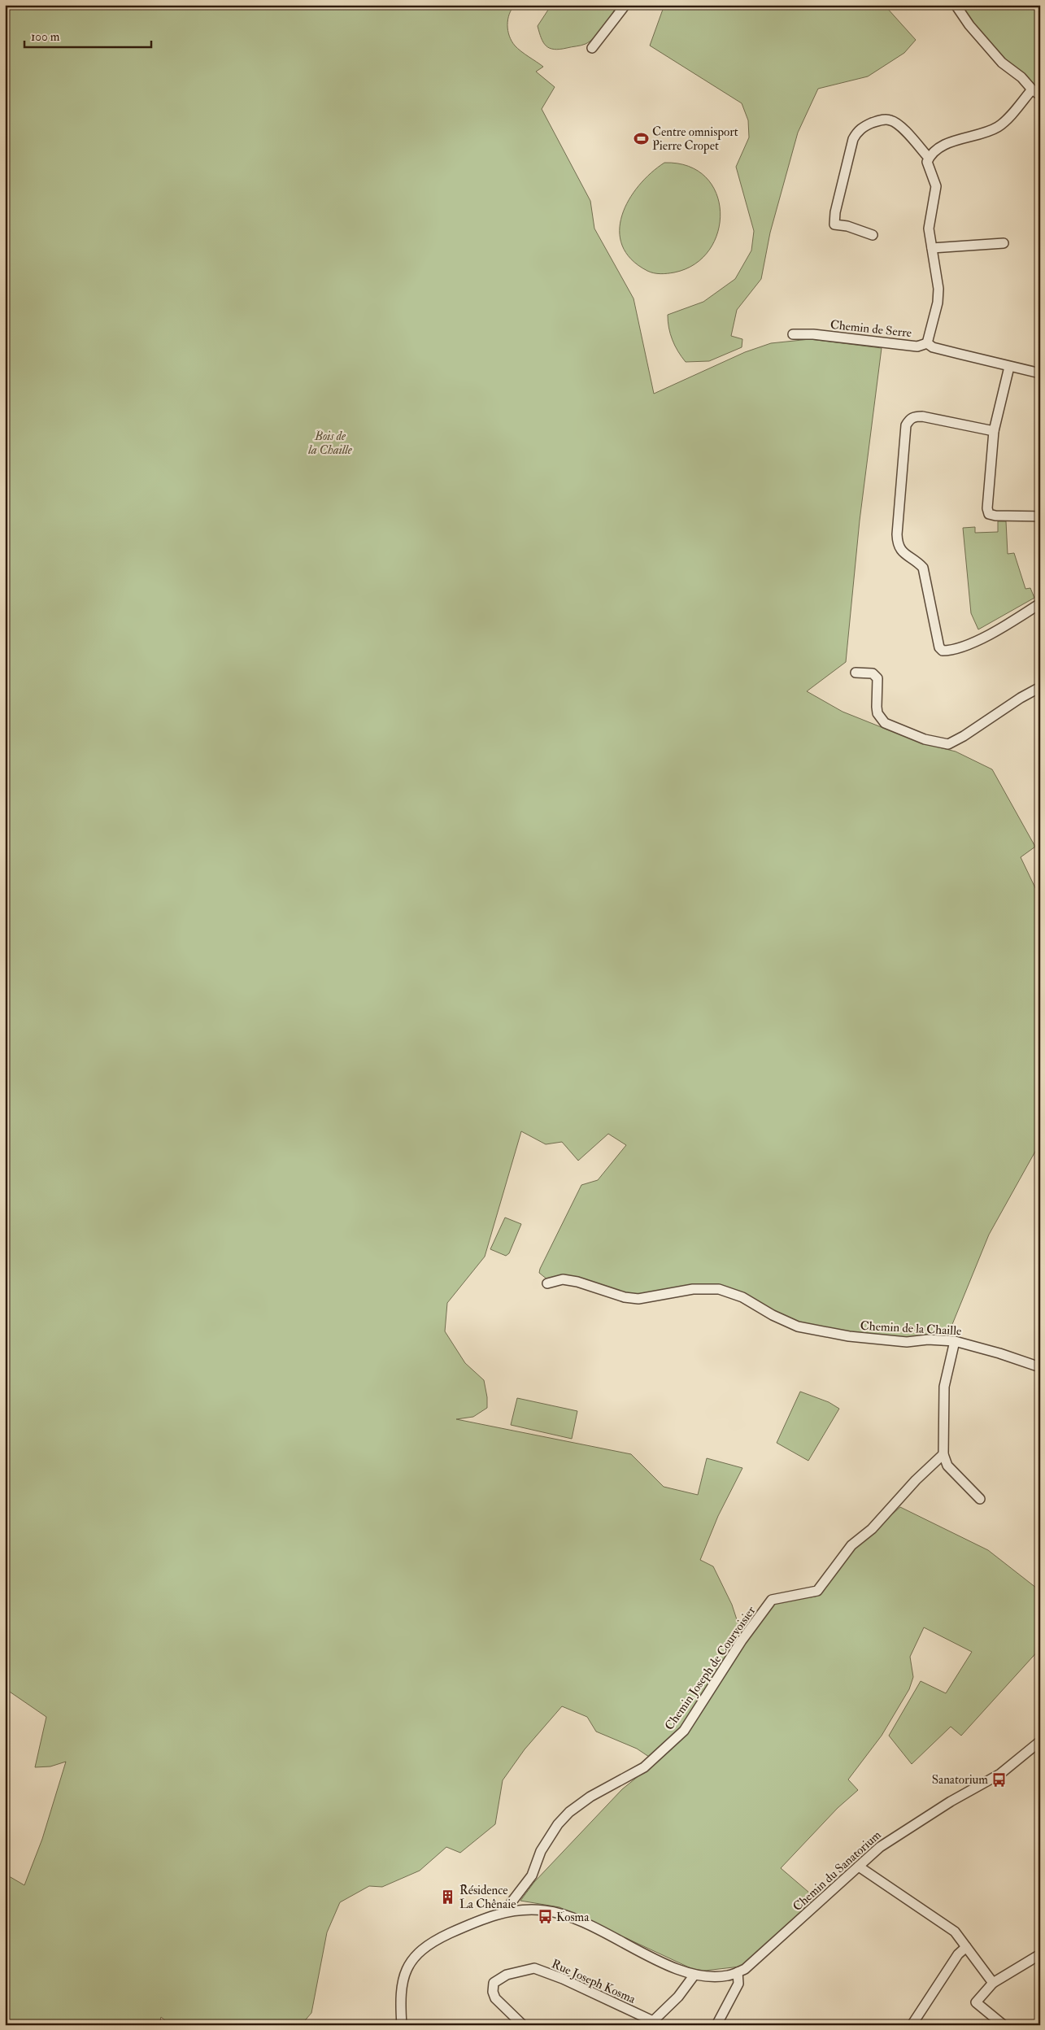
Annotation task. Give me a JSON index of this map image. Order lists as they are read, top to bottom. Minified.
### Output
{"streets":{"street":["Chemin de Serre","Chemin de la Chaille","Chemin Joseph de Courvoisier","Chemin du Sanatorium","Rue Joseph Kosma"]},"crossings":[["Chemin Joseph de Courvoisier","Chemin du Sanatorium"],["Chemin du Sanatorium","Rue Joseph Kosma"]],"parks":["Bois de la Chaille"],"places":{"sports":["Centre omnisport Pierre Cropet"],"bus stop":["Sanatorium","Kosma"],"building":["Résidence La Chênaie"]},"scale_bar":"100 m"}
